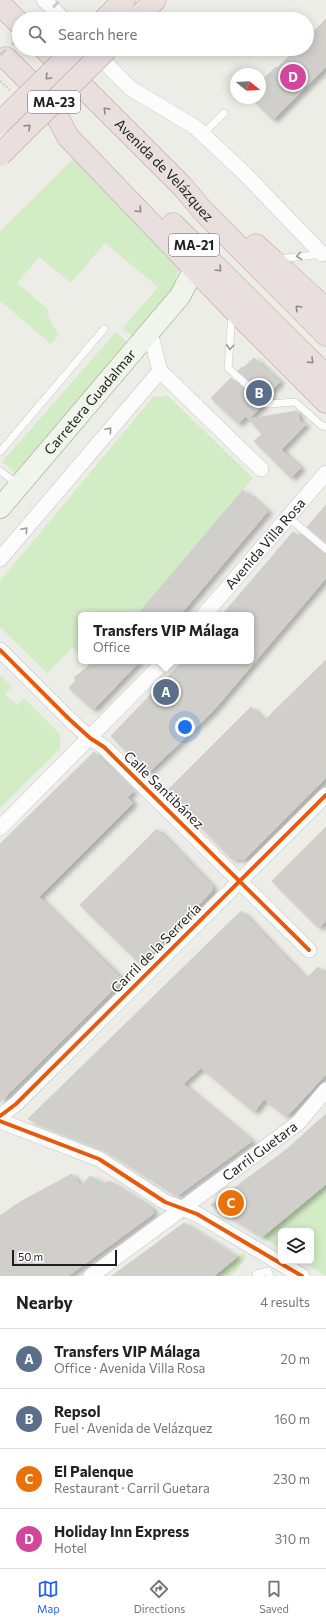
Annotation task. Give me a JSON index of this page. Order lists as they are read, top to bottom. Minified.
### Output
{"streets":{"highway":["MA-23","Avenida de Velázquez","MA-21"],"street":["Carretera Guadalmar","Avenida Villa Rosa","Calle Santibánez","Carril de la Serrería","Carril Guetara"]},"crossings":[["MA-21","Carretera Guadalmar"],["Calle Santibánez","Carril de la Serrería"]],"scale_bar":"50 m","north":"right","page":{"search":"Search here","pins":["D","B","A","C"],"popup":["Transfers VIP Málaga","Office"],"scale":"50 m","heading":["Nearby","4 results"],"list":[{"mark":"A","name":"Transfers VIP Málaga","note":"Office · Avenida Villa Rosa","value":"20 m"},{"mark":"B","name":"Repsol","note":"Fuel · Avenida de Velázquez","value":"160 m"},{"mark":"C","name":"El Palenque","note":"Restaurant · Carril Guetara","value":"230 m"},{"mark":"D","name":"Holiday Inn Express","note":"Hotel","value":"310 m"}],"nav":["Map","Directions","Saved"]}}
